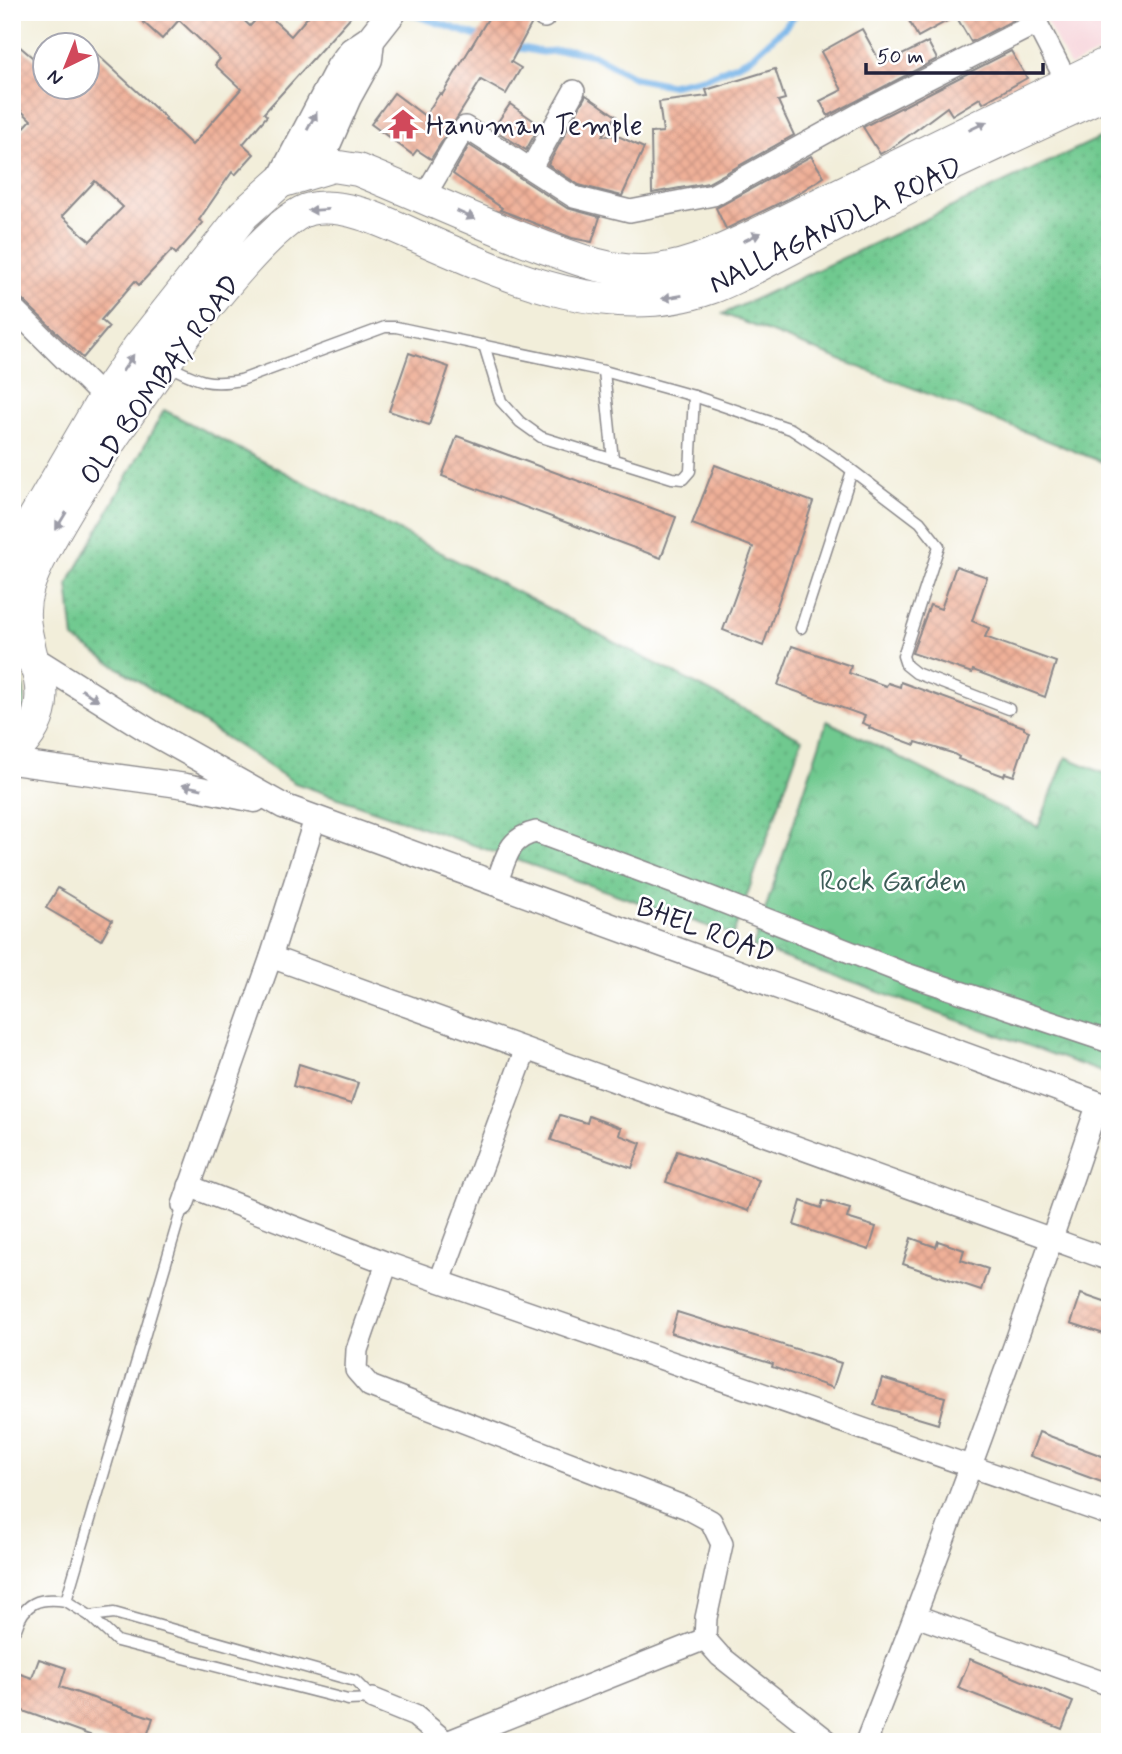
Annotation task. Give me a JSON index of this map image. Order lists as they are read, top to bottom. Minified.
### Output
{"streets":{"main road":["NALLAGANDLA ROAD","OLD BOMBAY ROAD"],"street":["BHEL ROAD"]},"crossings":[["NALLAGANDLA ROAD","OLD BOMBAY ROAD"]],"parks":["Rock Garden"],"places":{"temple":["Hanuman Temple"]},"scale_bar":"50 m","north":"bottom left"}
